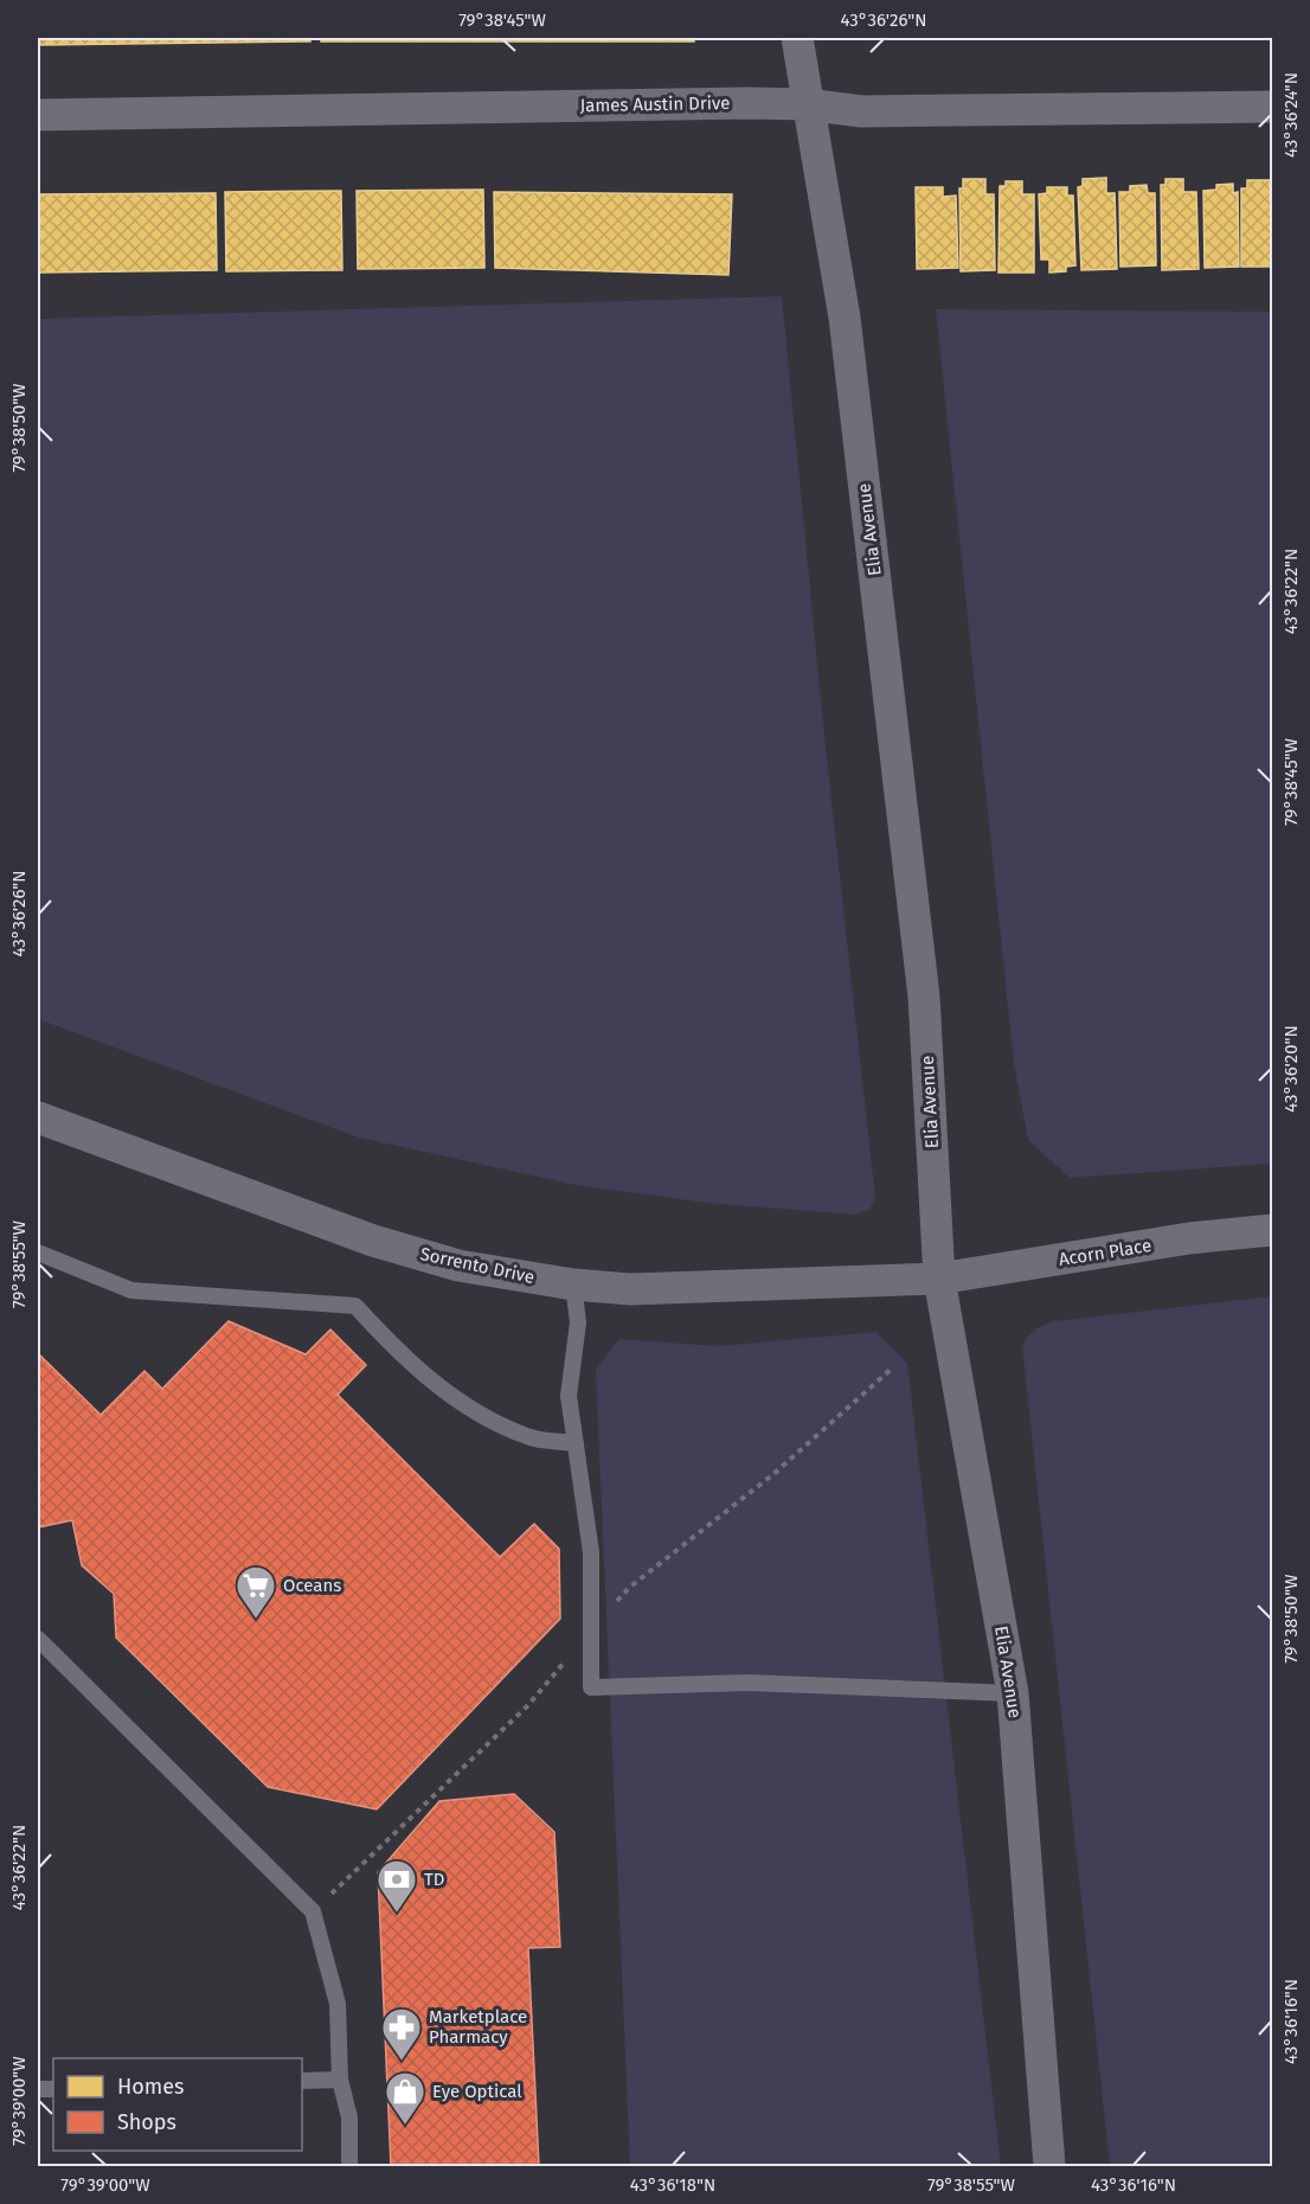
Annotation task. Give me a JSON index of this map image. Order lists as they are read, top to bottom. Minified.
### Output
{"streets":{"street":["James Austin Drive","Elia Avenue","Acorn Place","Sorrento Drive"]},"crossings":[["James Austin Drive","Elia Avenue"],["Elia Avenue","Acorn Place"],["Elia Avenue","Sorrento Drive"],["Acorn Place","Sorrento Drive"]],"places":{"supermarket":["Oceans"],"bank":["TD"],"pharmacy":["Marketplace Pharmacy"],"shop":["Eye Optical"]},"legend":["Homes","Shops"],"coordinates":["79°38'45\"W","43°36'26\"N","43°36'24\"N","79°38'50\"W","43°36'22\"N","43°36'20\"N","79°38'55\"W","43°36'16\"N","79°39'00\"W","43°36'18\"N"]}
